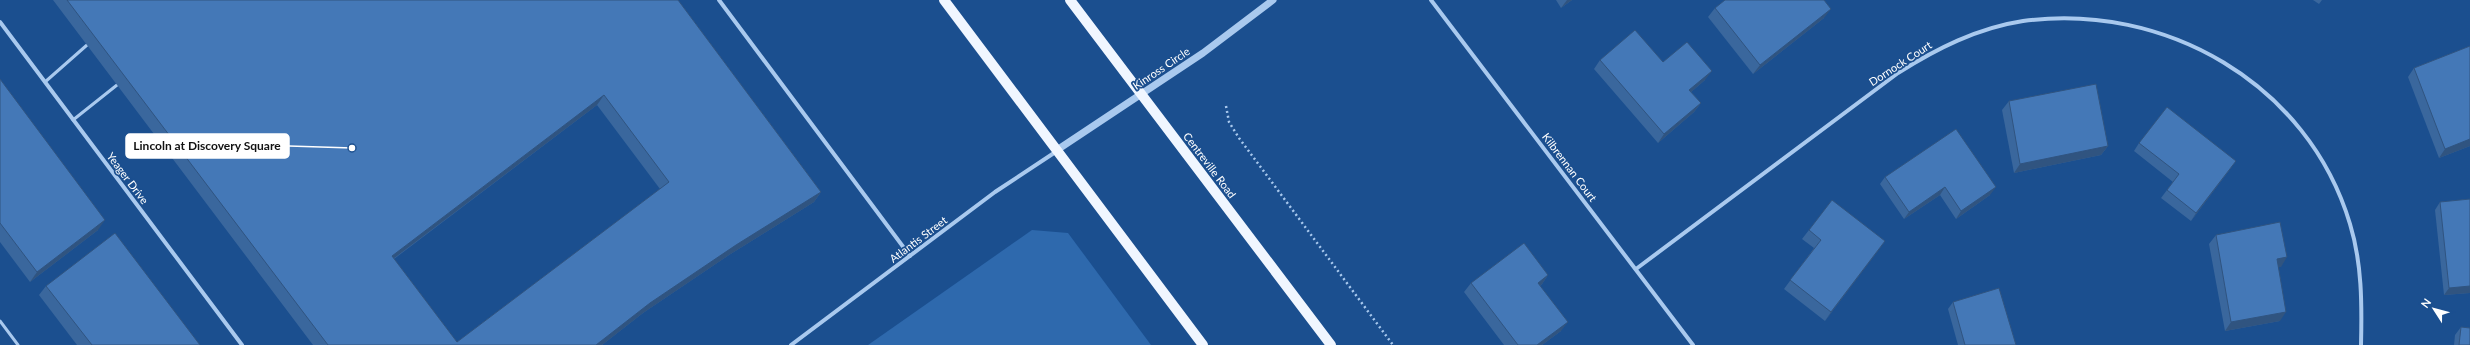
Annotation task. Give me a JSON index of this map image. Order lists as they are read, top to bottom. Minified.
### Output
{"streets":{"main road":["Centreville Road"],"street":["Dornock Court","Kinross Circle","Kilbrennan Court","Yeager Drive","Atlantis Street"]},"crossings":[["Dornock Court","Kilbrennan Court"],["Kinross Circle","Centreville Road"],["Kinross Circle","Atlantis Street"]],"places":["Lincoln at Discovery Square"],"north":"top left"}
